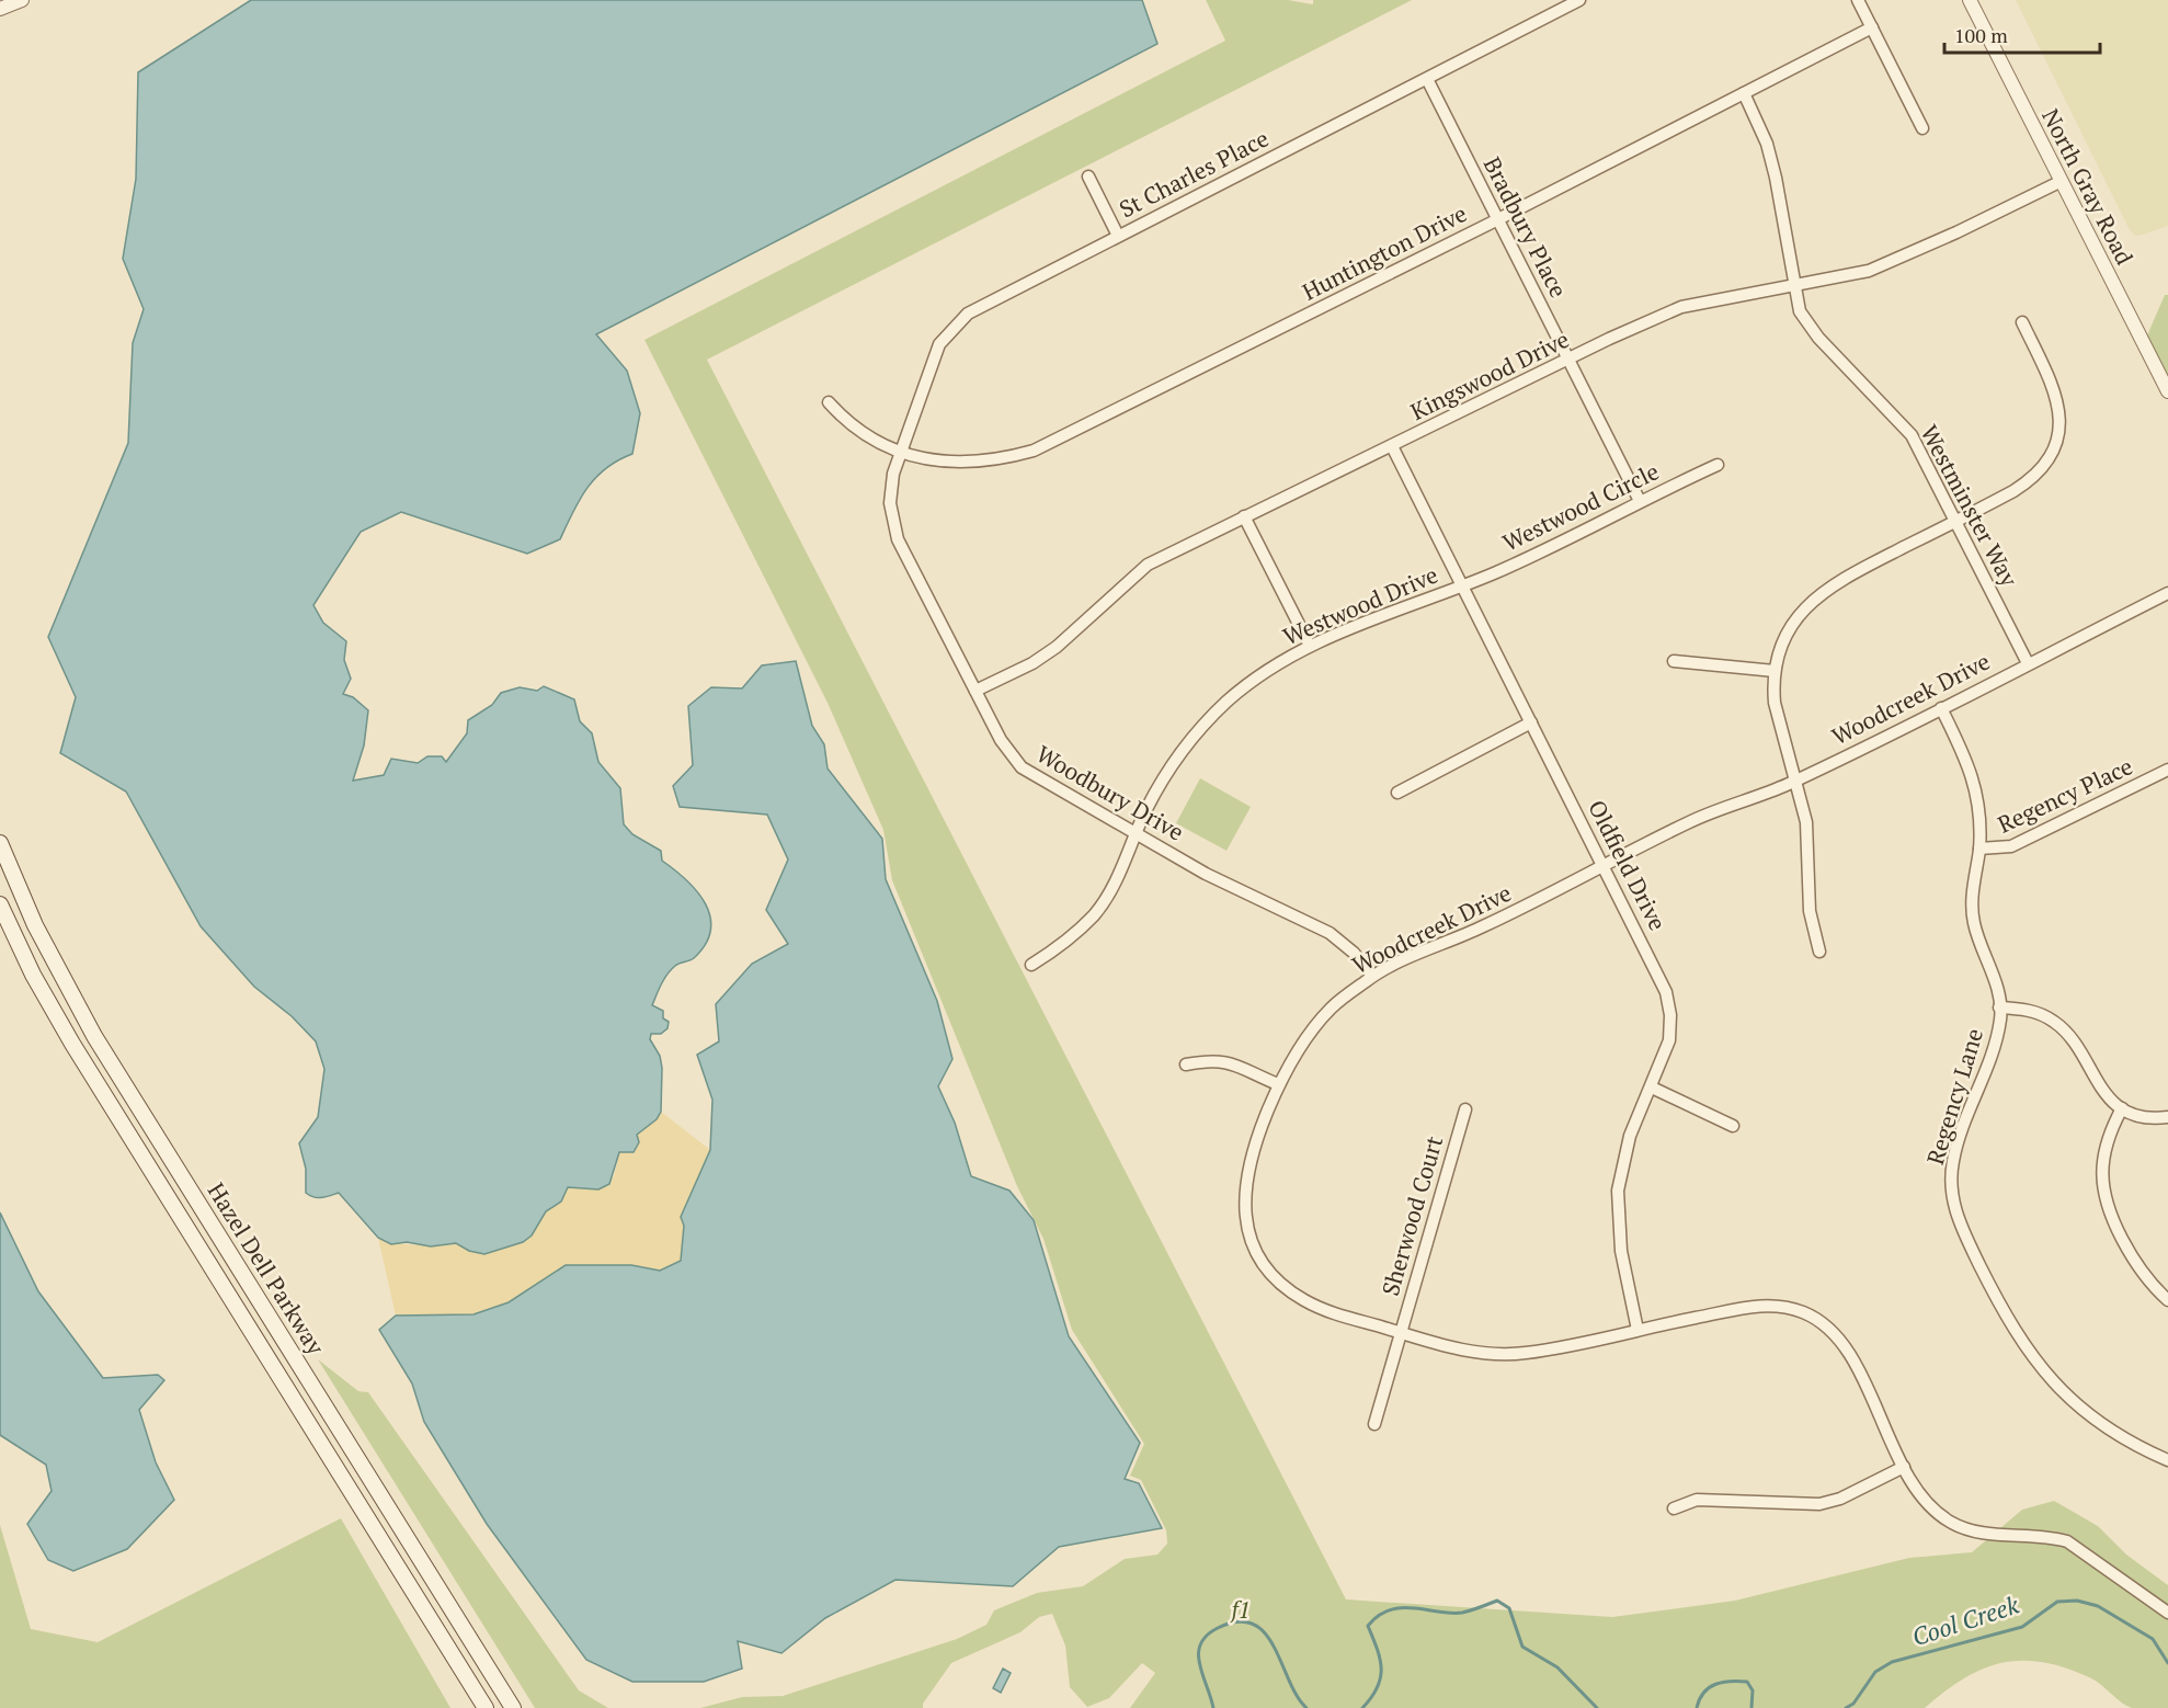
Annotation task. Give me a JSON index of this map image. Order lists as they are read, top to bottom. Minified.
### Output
{"streets":{"main road":["Hazel Dell Parkway"],"street":["St Charles Place","North Gray Road","Bradbury Place","Huntington Drive","Kingswood Drive","Westminster Way","Westwood Circle","Westwood Drive","Woodcreek Drive","Woodbury Drive","Regency Place","Oldfield Drive","Regency Lane","Sherwood Court"]},"crossings":[["St Charles Place","Bradbury Place"],["St Charles Place","Huntington Drive"],["St Charles Place","Woodbury Drive"],["North Gray Road","Kingswood Drive"],["Bradbury Place","Huntington Drive"],["Bradbury Place","Kingswood Drive"],["Bradbury Place","Westwood Circle"],["Huntington Drive","Westminster Way"],["Huntington Drive","Woodbury Drive"],["Kingswood Drive","Westminster Way"],["Kingswood Drive","Woodbury Drive"],["Kingswood Drive","Oldfield Drive"],["Westminster Way","Woodcreek Drive"],["Westwood Circle","Westwood Drive"],["Westwood Circle","Oldfield Drive"],["Westwood Drive","Woodbury Drive"],["Westwood Drive","Oldfield Drive"],["Woodcreek Drive","Woodbury Drive"],["Woodcreek Drive","Oldfield Drive"],["Woodcreek Drive","Regency Lane"],["Woodcreek Drive","Sherwood Court"],["Regency Place","Regency Lane"]],"water":["Cool Creek"],"parks":["f1"],"scale_bar":"100 m"}
